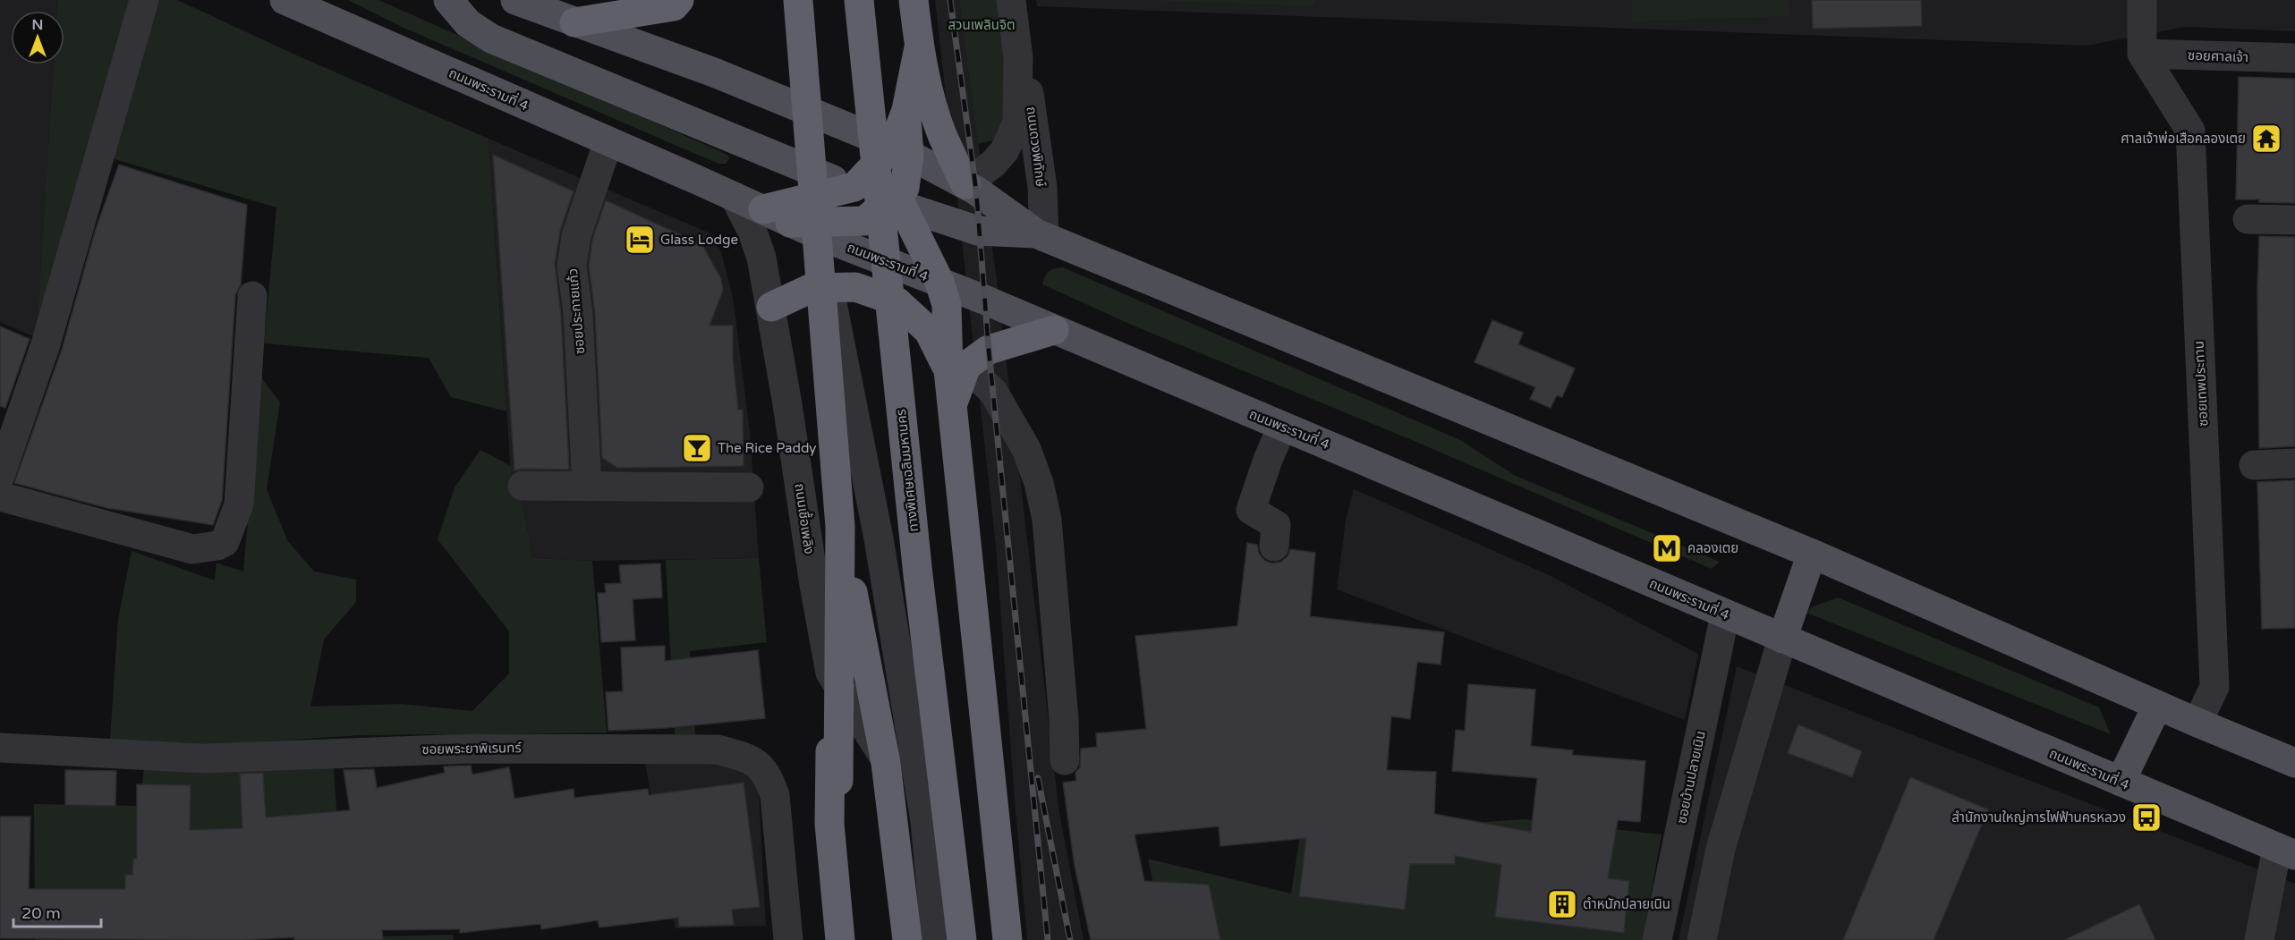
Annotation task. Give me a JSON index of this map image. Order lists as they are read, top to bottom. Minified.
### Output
{"streets":{"highway":["ทางพิเศษเฉลิมมหานคร"],"main road":["ถนนพระรามที่ 4"],"street":["ซอยศาลเจ้า","ถนนดวงพิทักษ์","ซอยประกายแก้ว","ซอยเทพประทาน","ถนนเชื้อเพลิง","ซอยพระยาพิเรนทร์","ซอยบ้านปลายเนิน"]},"crossings":[["ซอยศาลเจ้า","ซอยเทพประทาน"],["ถนนพระรามที่ 4","ซอยประกายแก้ว"],["ถนนพระรามที่ 4","ถนนเชื้อเพลิง"],["ถนนพระรามที่ 4","ซอยบ้านปลายเนิน"]],"parks":["สวนเพลินจิต"],"places":{"temple":["ศาลเจ้าพ่อเสือคลองเตย"],"hotel":["Glass Lodge"],"bar":["The Rice Paddy"],"metro station":["คลองเตย"],"bus stop":["สำนักงานใหญ่การไฟฟ้านครหลวง"],"building":["ตำหนักปลายเนิน"]},"scale_bar":"20 m","north":"top"}
